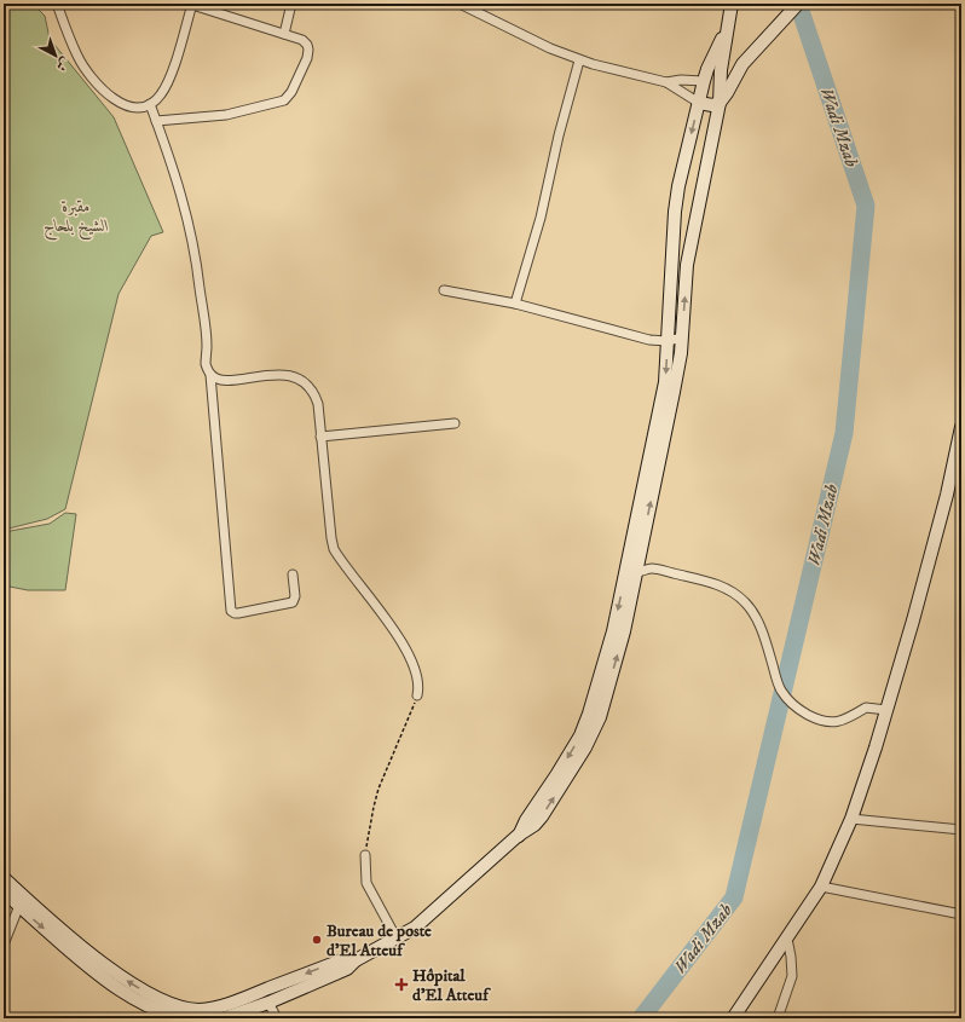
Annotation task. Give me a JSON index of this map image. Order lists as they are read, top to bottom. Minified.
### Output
{"water":["Wadi Mzab"],"parks":["مقبرة الشيخ بلحاج"],"places":{"other":["Bureau de poste d'El Atteuf"],"health":["Hôpital d'El Atteuf"]},"north":"bottom right"}
